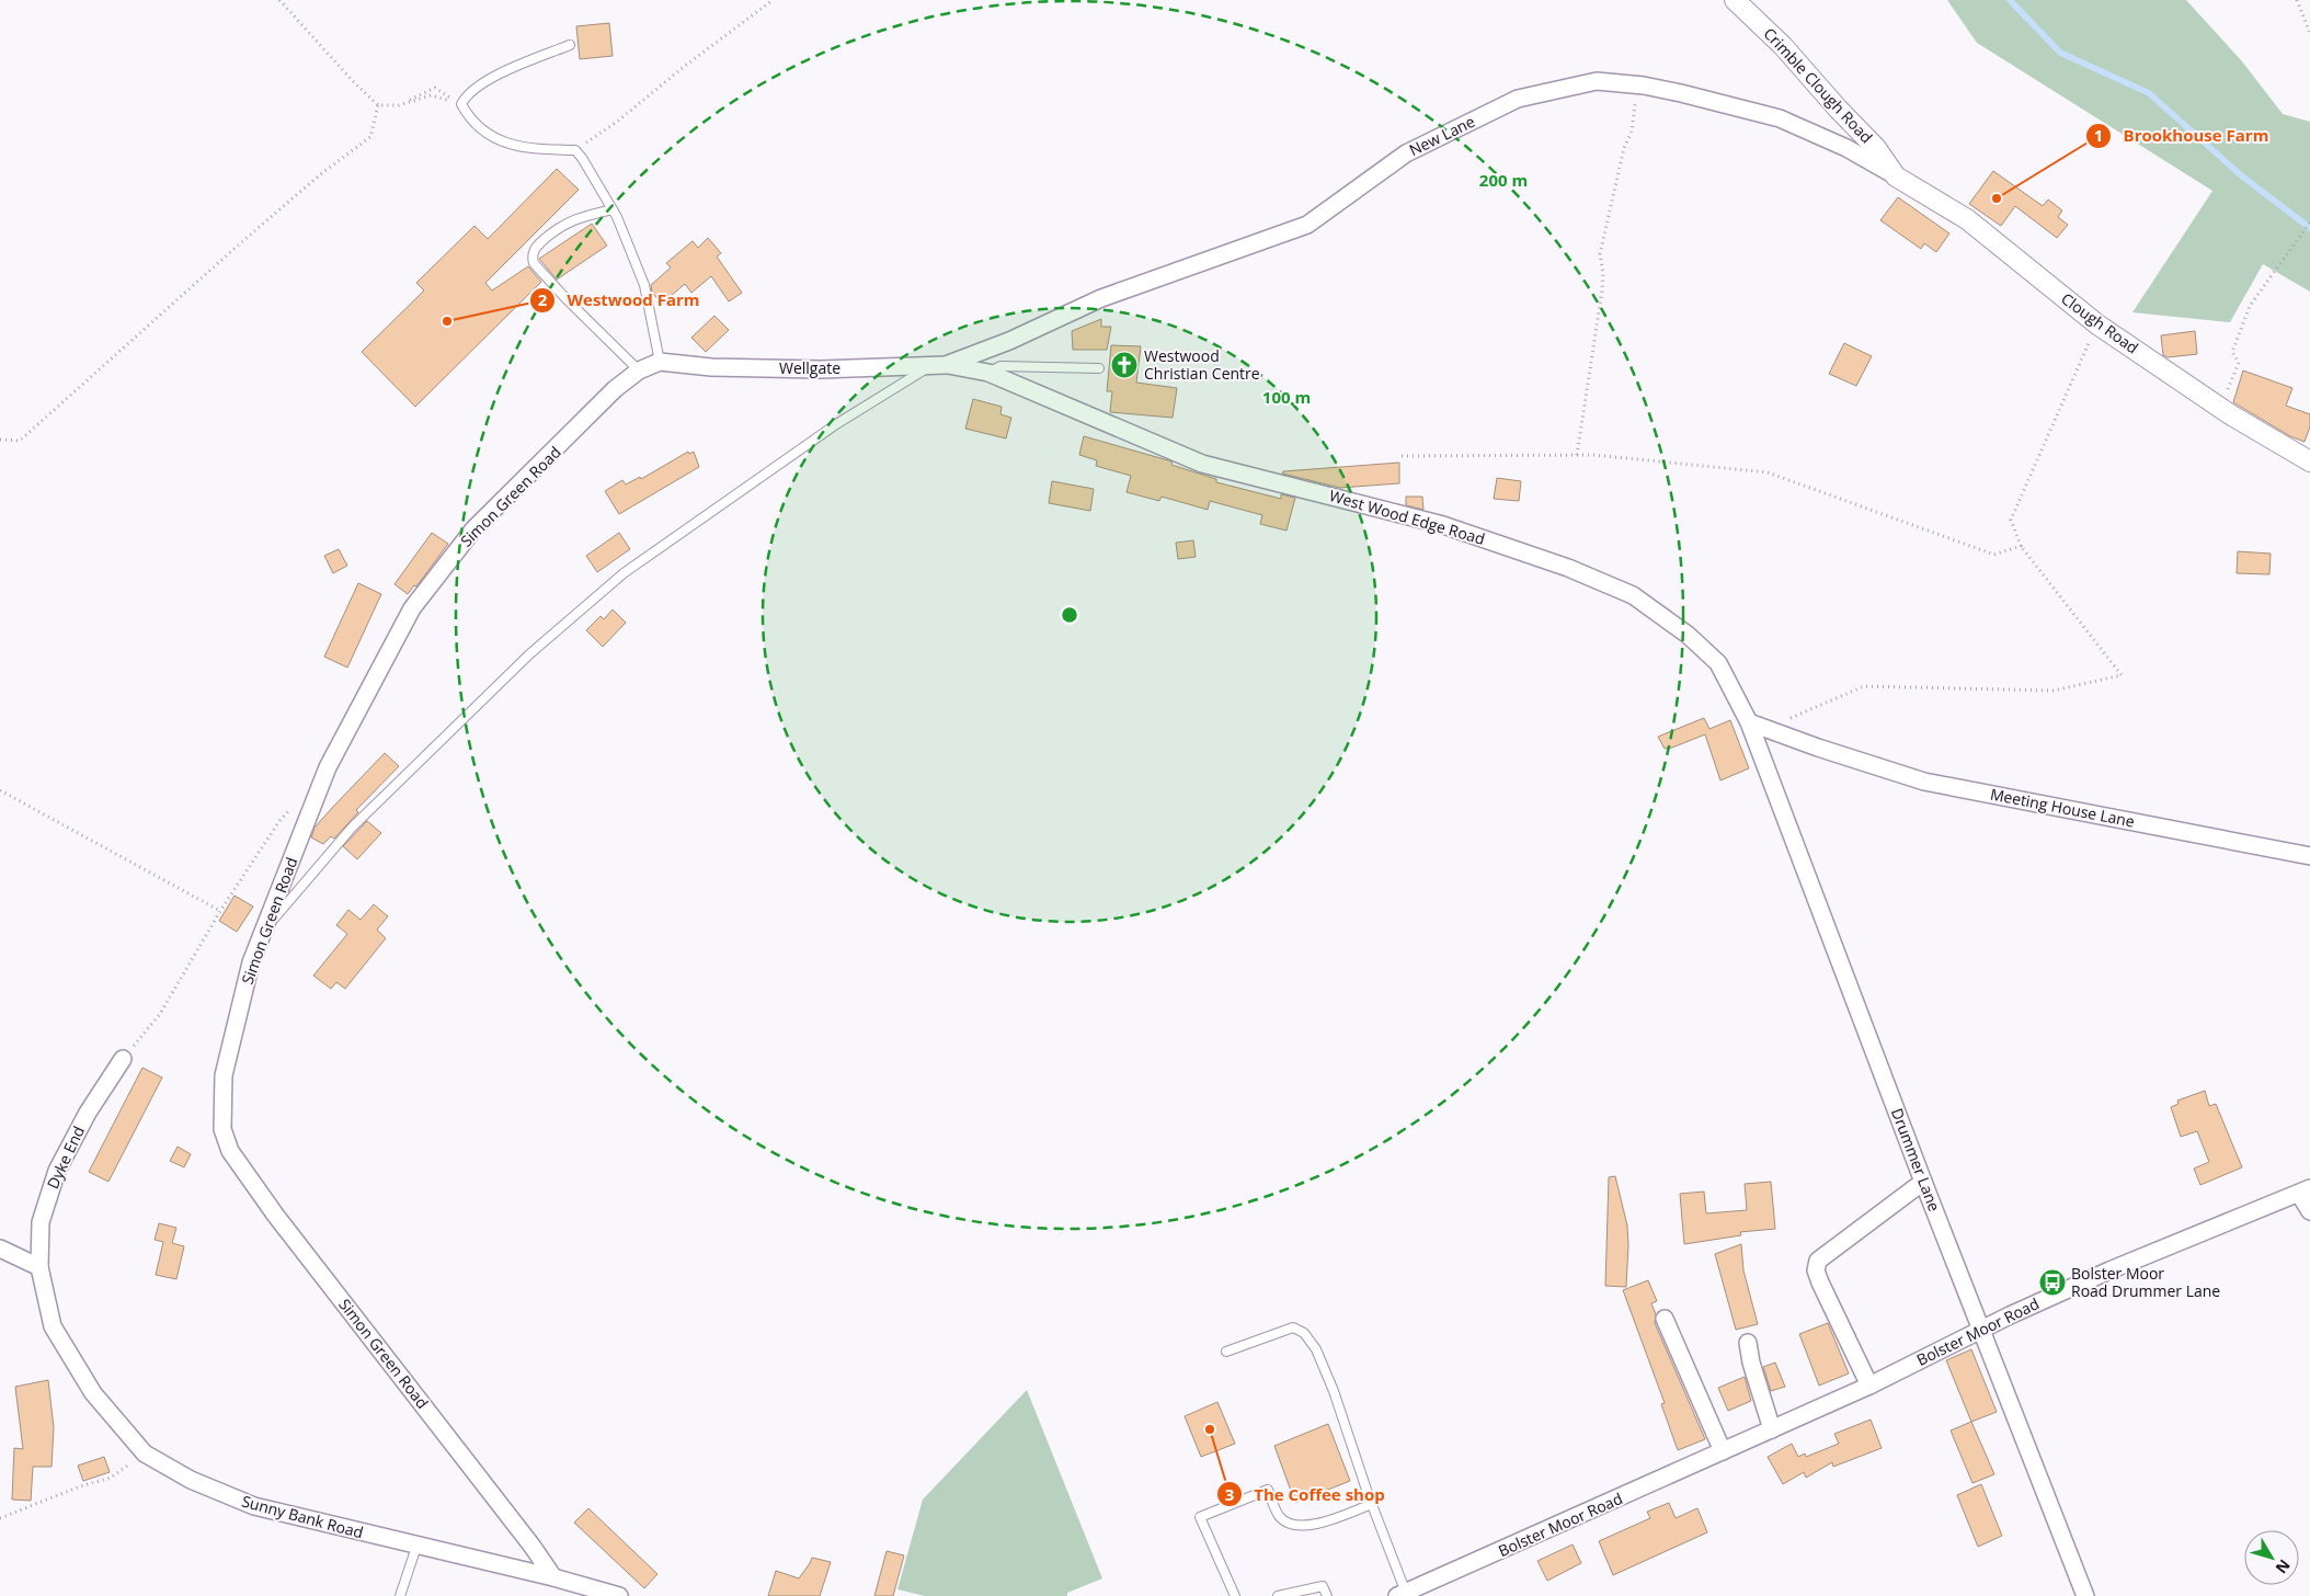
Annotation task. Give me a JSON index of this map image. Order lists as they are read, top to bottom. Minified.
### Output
{"streets":{"street":["Crimble Clough Road","New Lane","Clough Road","Wellgate","Simon Green Road","West Wood Edge Road","Meeting House Lane","Dyke End","Drummer Lane","Bolster Moor Road","Sunny Bank Road"]},"crossings":[["Crimble Clough Road","New Lane"],["Crimble Clough Road","Clough Road"],["New Lane","Clough Road"],["New Lane","Wellgate"],["Wellgate","Simon Green Road"],["Wellgate","West Wood Edge Road"],["Simon Green Road","Sunny Bank Road"],["West Wood Edge Road","Meeting House Lane"],["West Wood Edge Road","Drummer Lane"],["Meeting House Lane","Drummer Lane"],["Dyke End","Sunny Bank Road"],["Drummer Lane","Bolster Moor Road"]],"places":{"other":["Brookhouse Farm","Westwood Farm","The Coffee shop"],"church":["Westwood Christian Centre"],"bus stop":["Bolster Moor Road Drummer Lane"]},"north":"bottom right","rings":["200 m","100 m"]}
